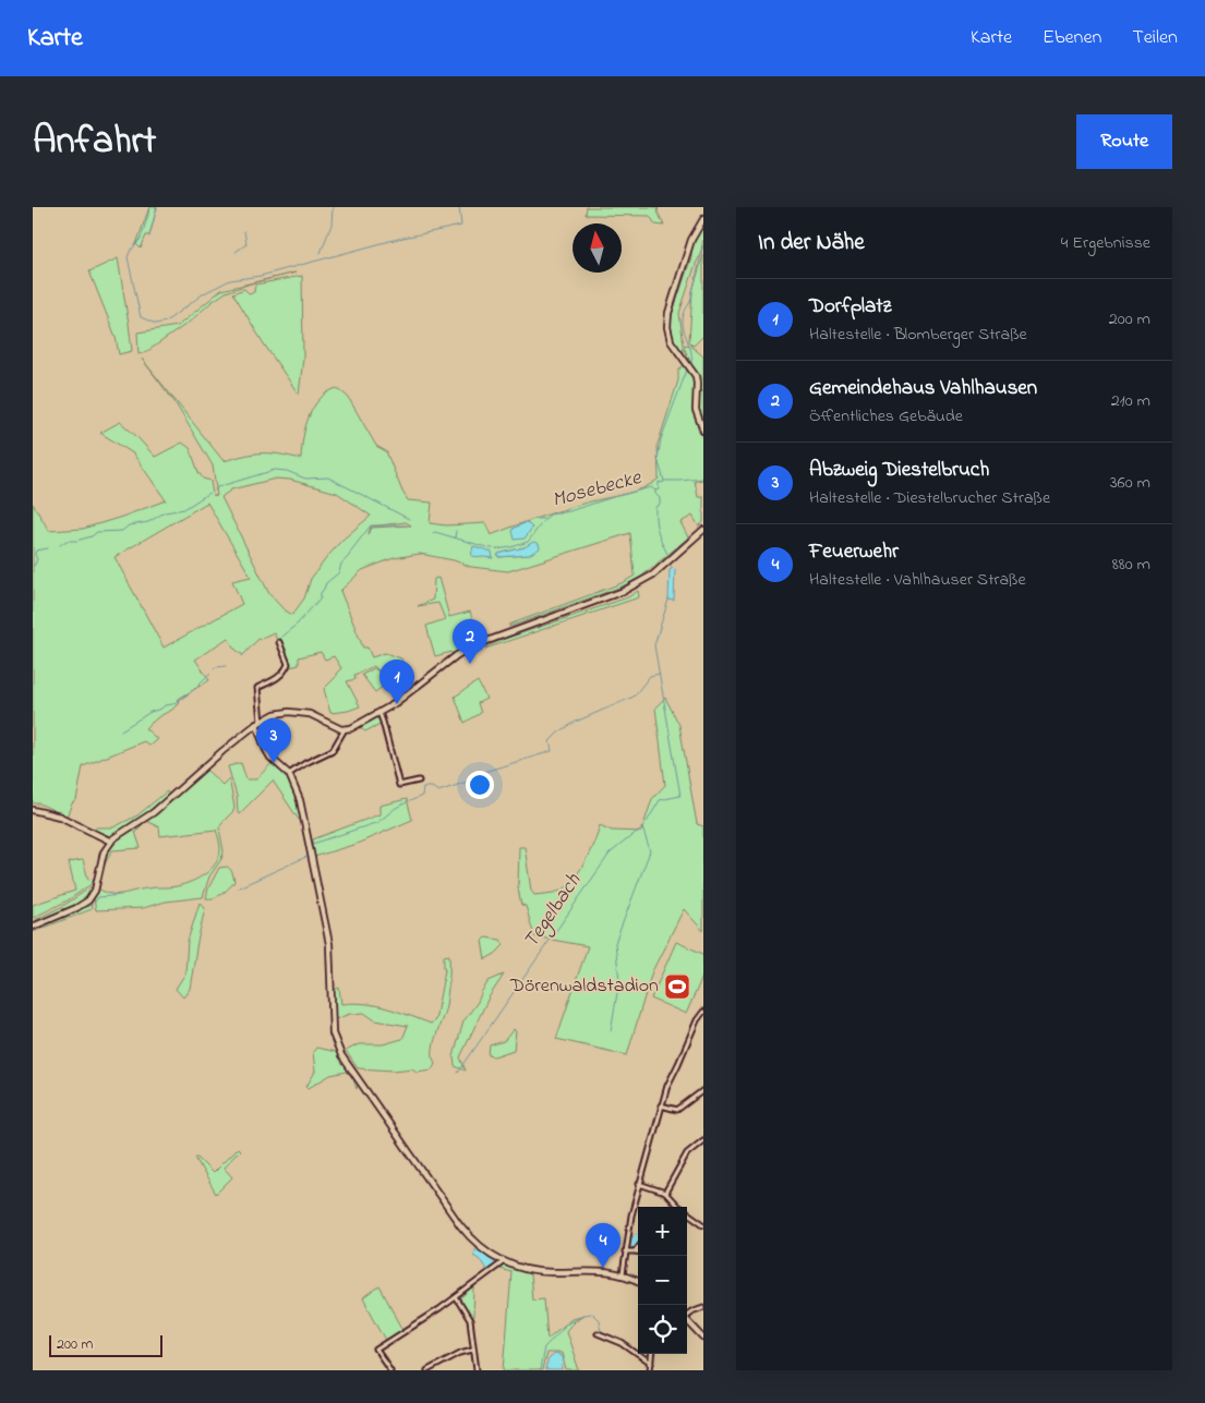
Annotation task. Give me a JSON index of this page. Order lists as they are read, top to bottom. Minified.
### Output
{"water":["Mosebecke","Tegelbach"],"places":{"sports":["Dörenwaldstadion"]},"scale_bar":"200 m","north":"top","page":{"header":"Karte","nav":["Karte","Ebenen","Teilen"],"title":"Anfahrt","buttons":"Route","heading":["In der Nähe","4 Ergebnisse"],"list":[{"mark":"1","name":"Dorfplatz","note":"Haltestelle · Blomberger Straße","value":"200 m"},{"mark":"2","name":"Gemeindehaus Vahlhausen","note":"Öffentliches Gebäude","value":"210 m"},{"mark":"3","name":"Abzweig Diestelbruch","note":"Haltestelle · Diestelbrucher Straße","value":"360 m"},{"mark":"4","name":"Feuerwehr","note":"Haltestelle · Vahlhauser Straße","value":"880 m"}],"pins":["2","1","3","4"],"map_buttons":["+","−"],"scale":"200 m"}}
